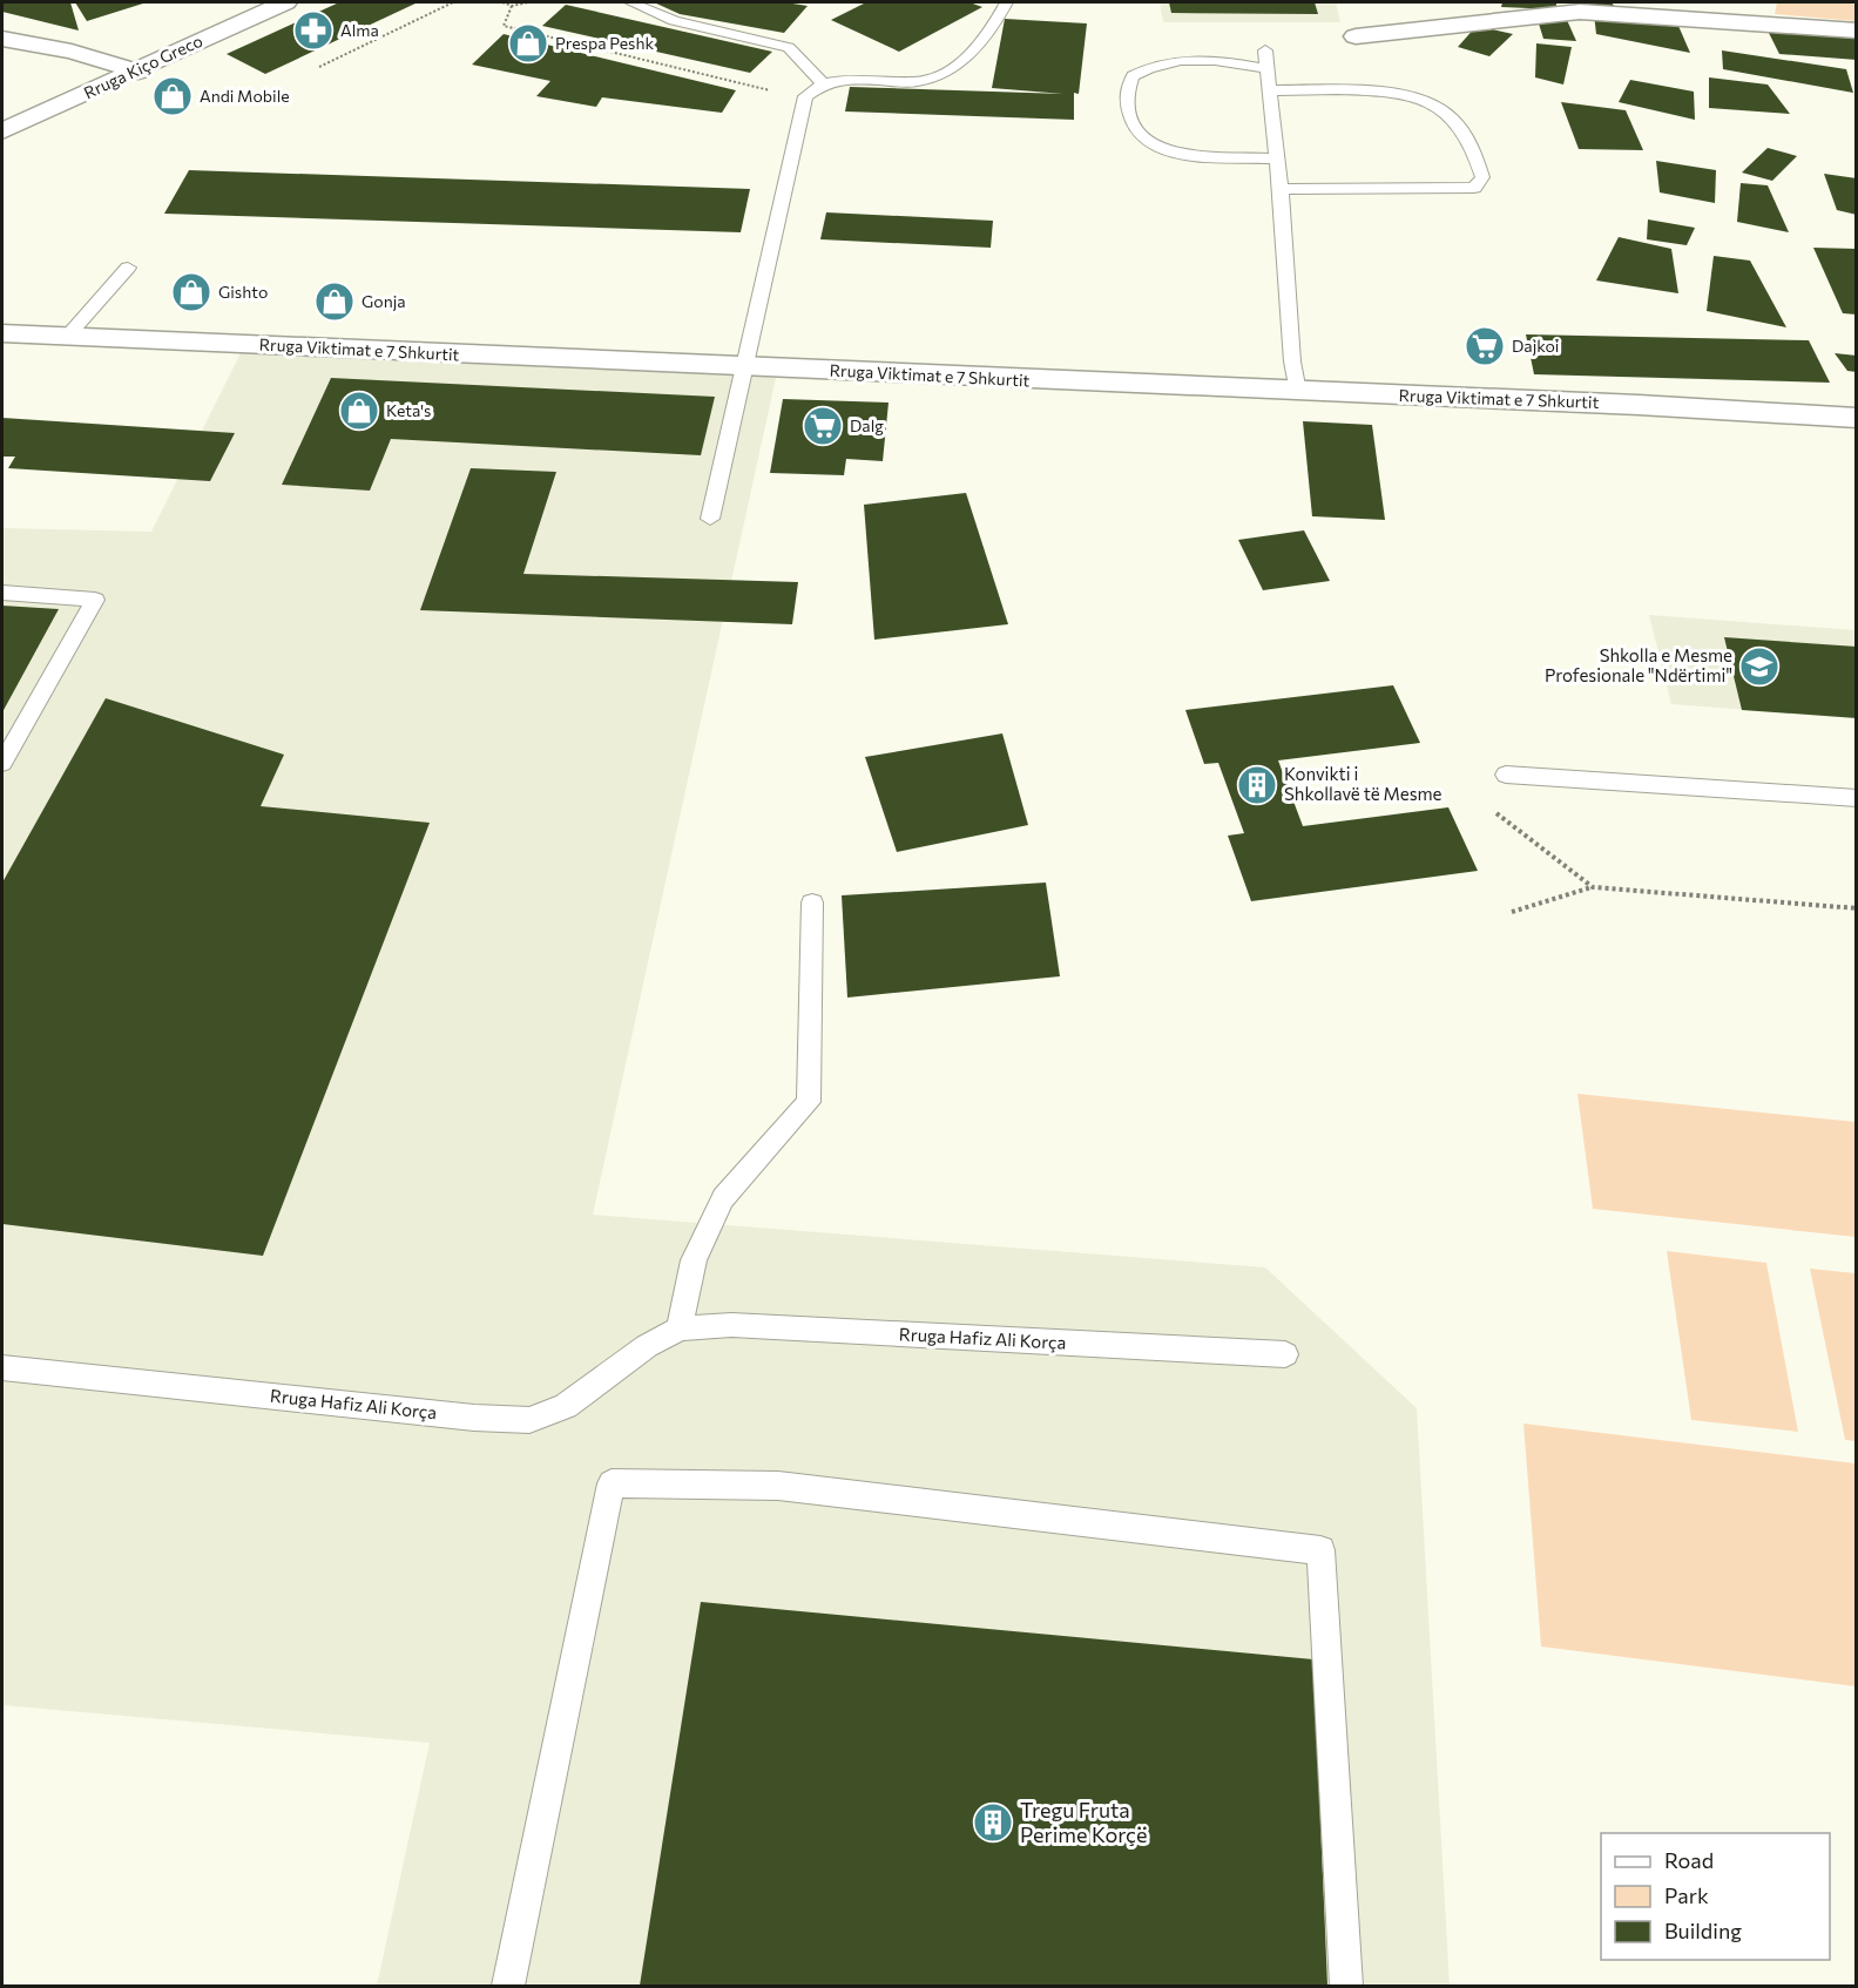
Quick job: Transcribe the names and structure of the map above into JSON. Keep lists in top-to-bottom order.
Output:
{
  "streets": {
    "street": ["Rruga Kiço Greco", "Rruga Viktimat e 7 Shkurtit"],
    "lane": ["Rruga Hafiz Ali Korça"]
  },
  "places": {
    "pharmacy": ["Alma"],
    "shop": [
      "Prespa Peshk",
      "Andi Mobile",
      "Gishto",
      "Gonja",
      "Keta's"
    ],
    "supermarket": ["Dajkoi", "Dalg"],
    "school or university": ["Shkolla e Mesme Profesionale \"Ndërtimi\""],
    "building": ["Konvikti i Shkollavë të Mesme", "Tregu Fruta Perime Korçë"]
  },
  "legend": ["Road", "Park", "Building"]
}
